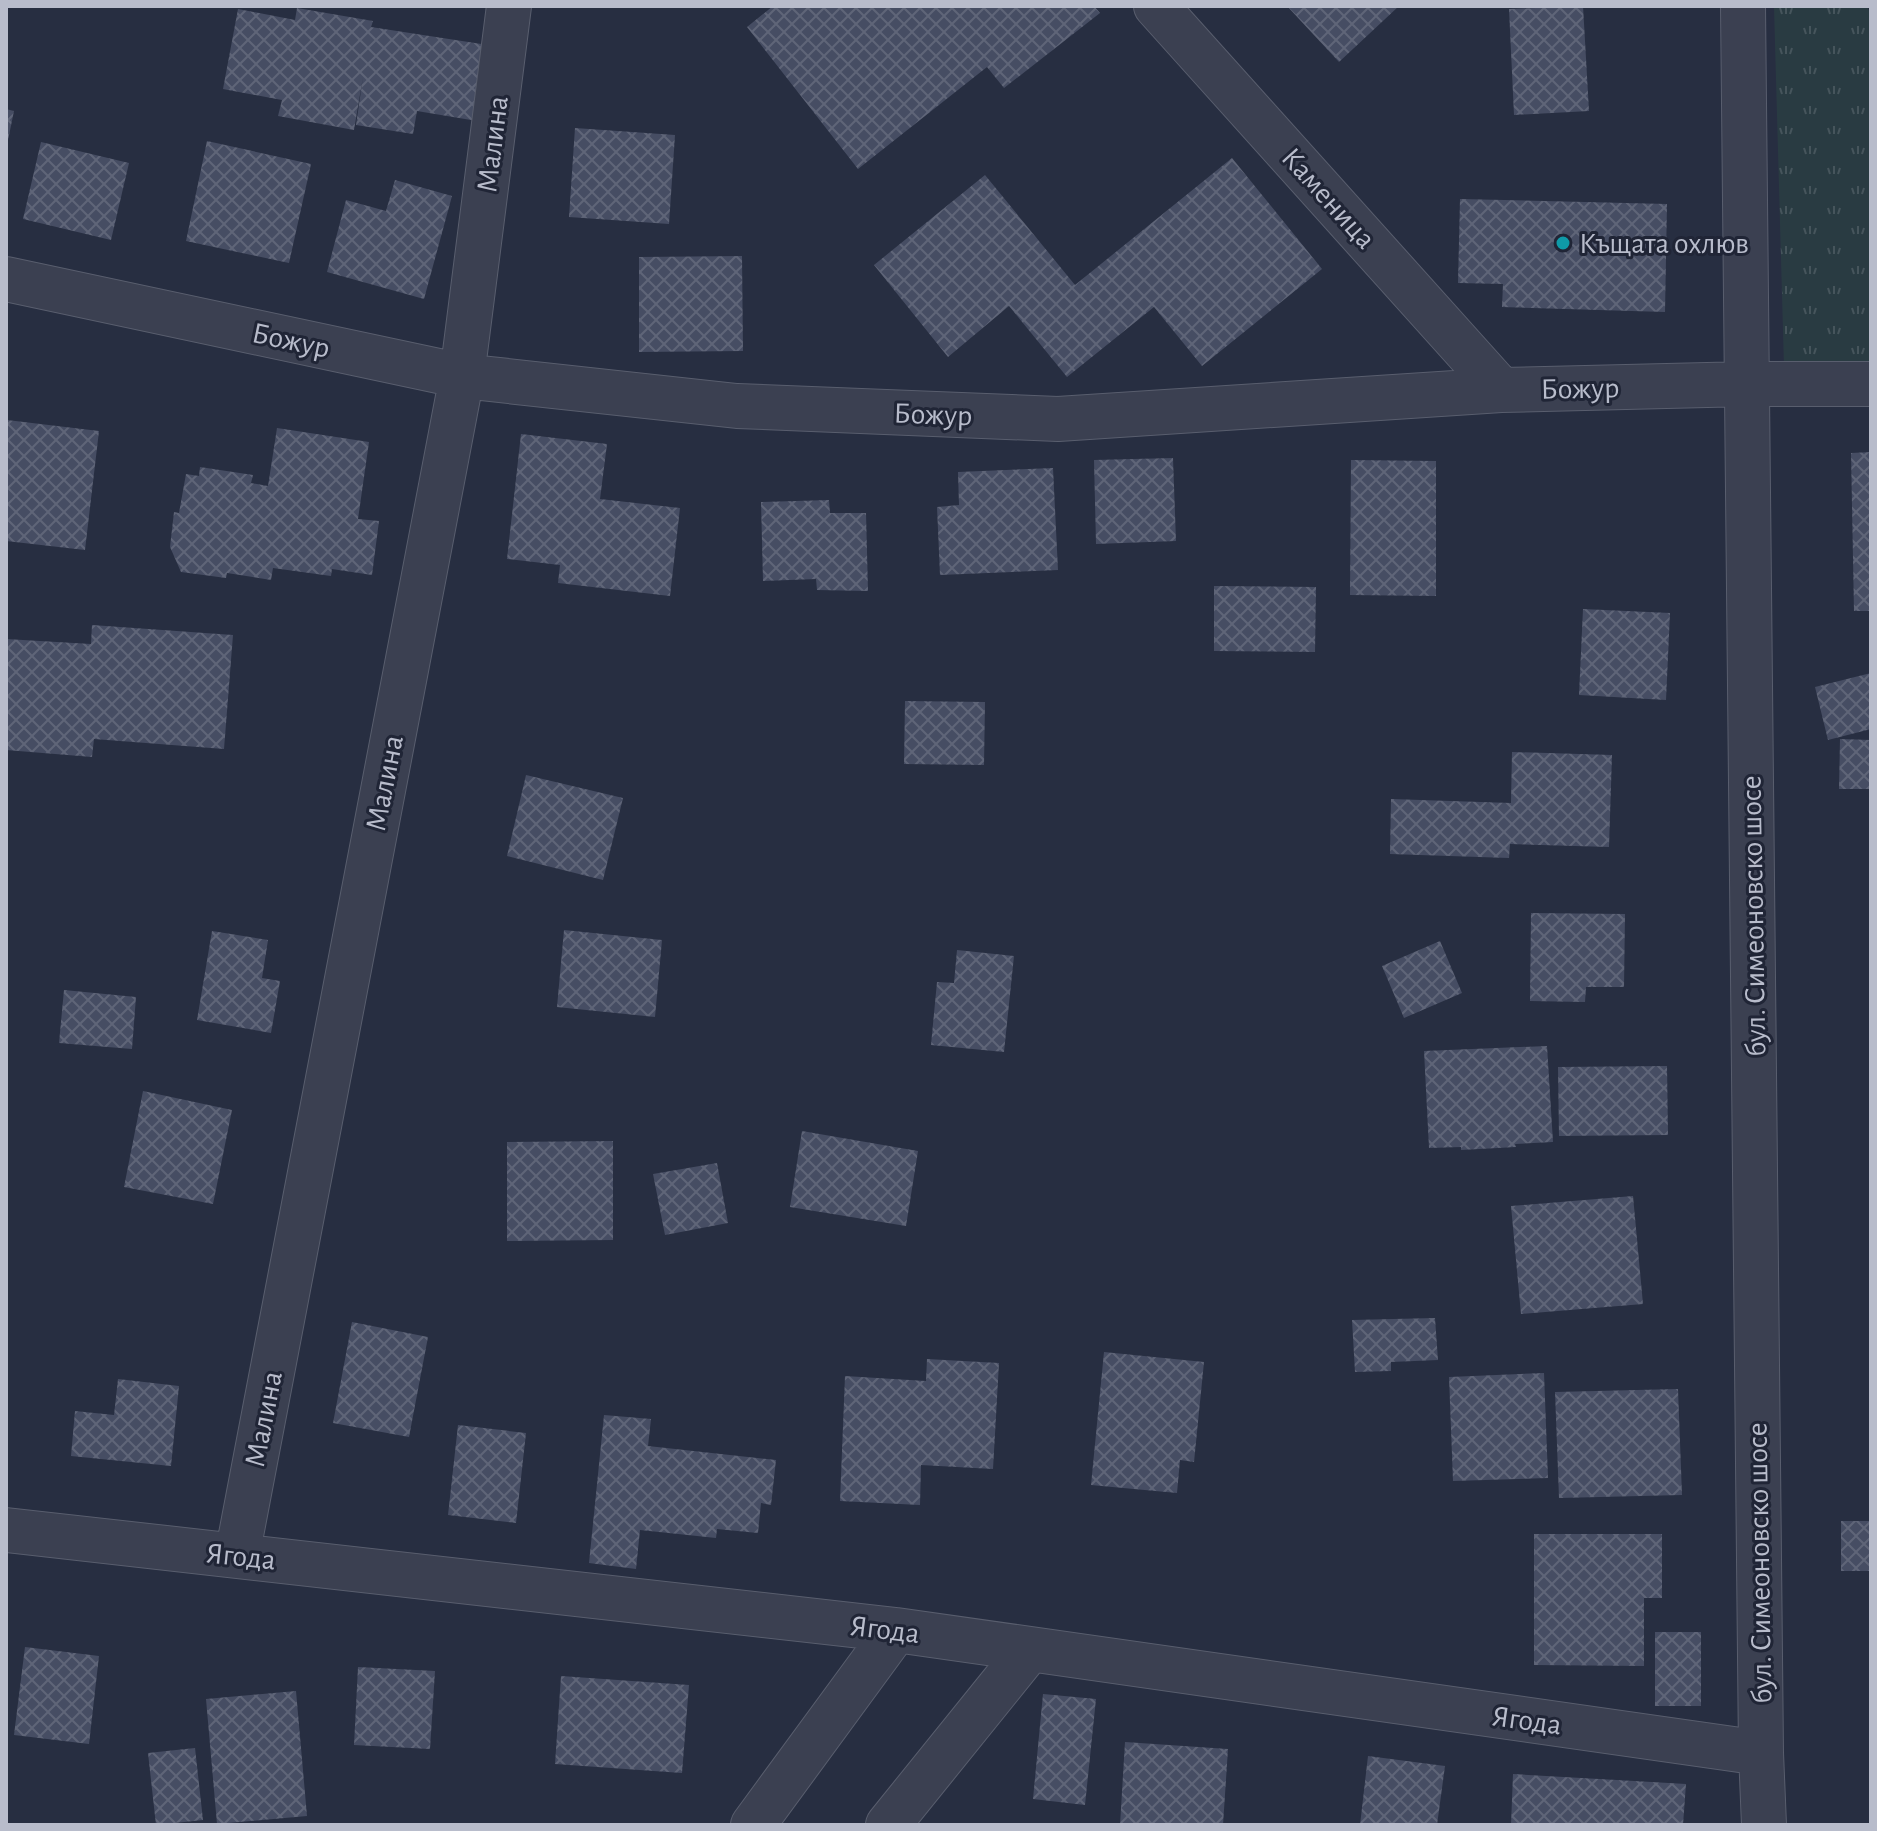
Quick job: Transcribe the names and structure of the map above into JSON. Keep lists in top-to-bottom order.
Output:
{
  "streets": {
    "street": [
      "Малина",
      "Каменица",
      "Божур",
      "бул. Симеоновско шосе",
      "Ягода"
    ]
  },
  "crossings": [
    ["Малина", "Божур"],
    ["Малина", "Ягода"],
    ["Каменица", "Божур"],
    ["Божур", "бул. Симеоновско шосе"],
    ["бул. Симеоновско шосе", "Ягода"]
  ],
  "places": ["Къщата охлюв"]
}
